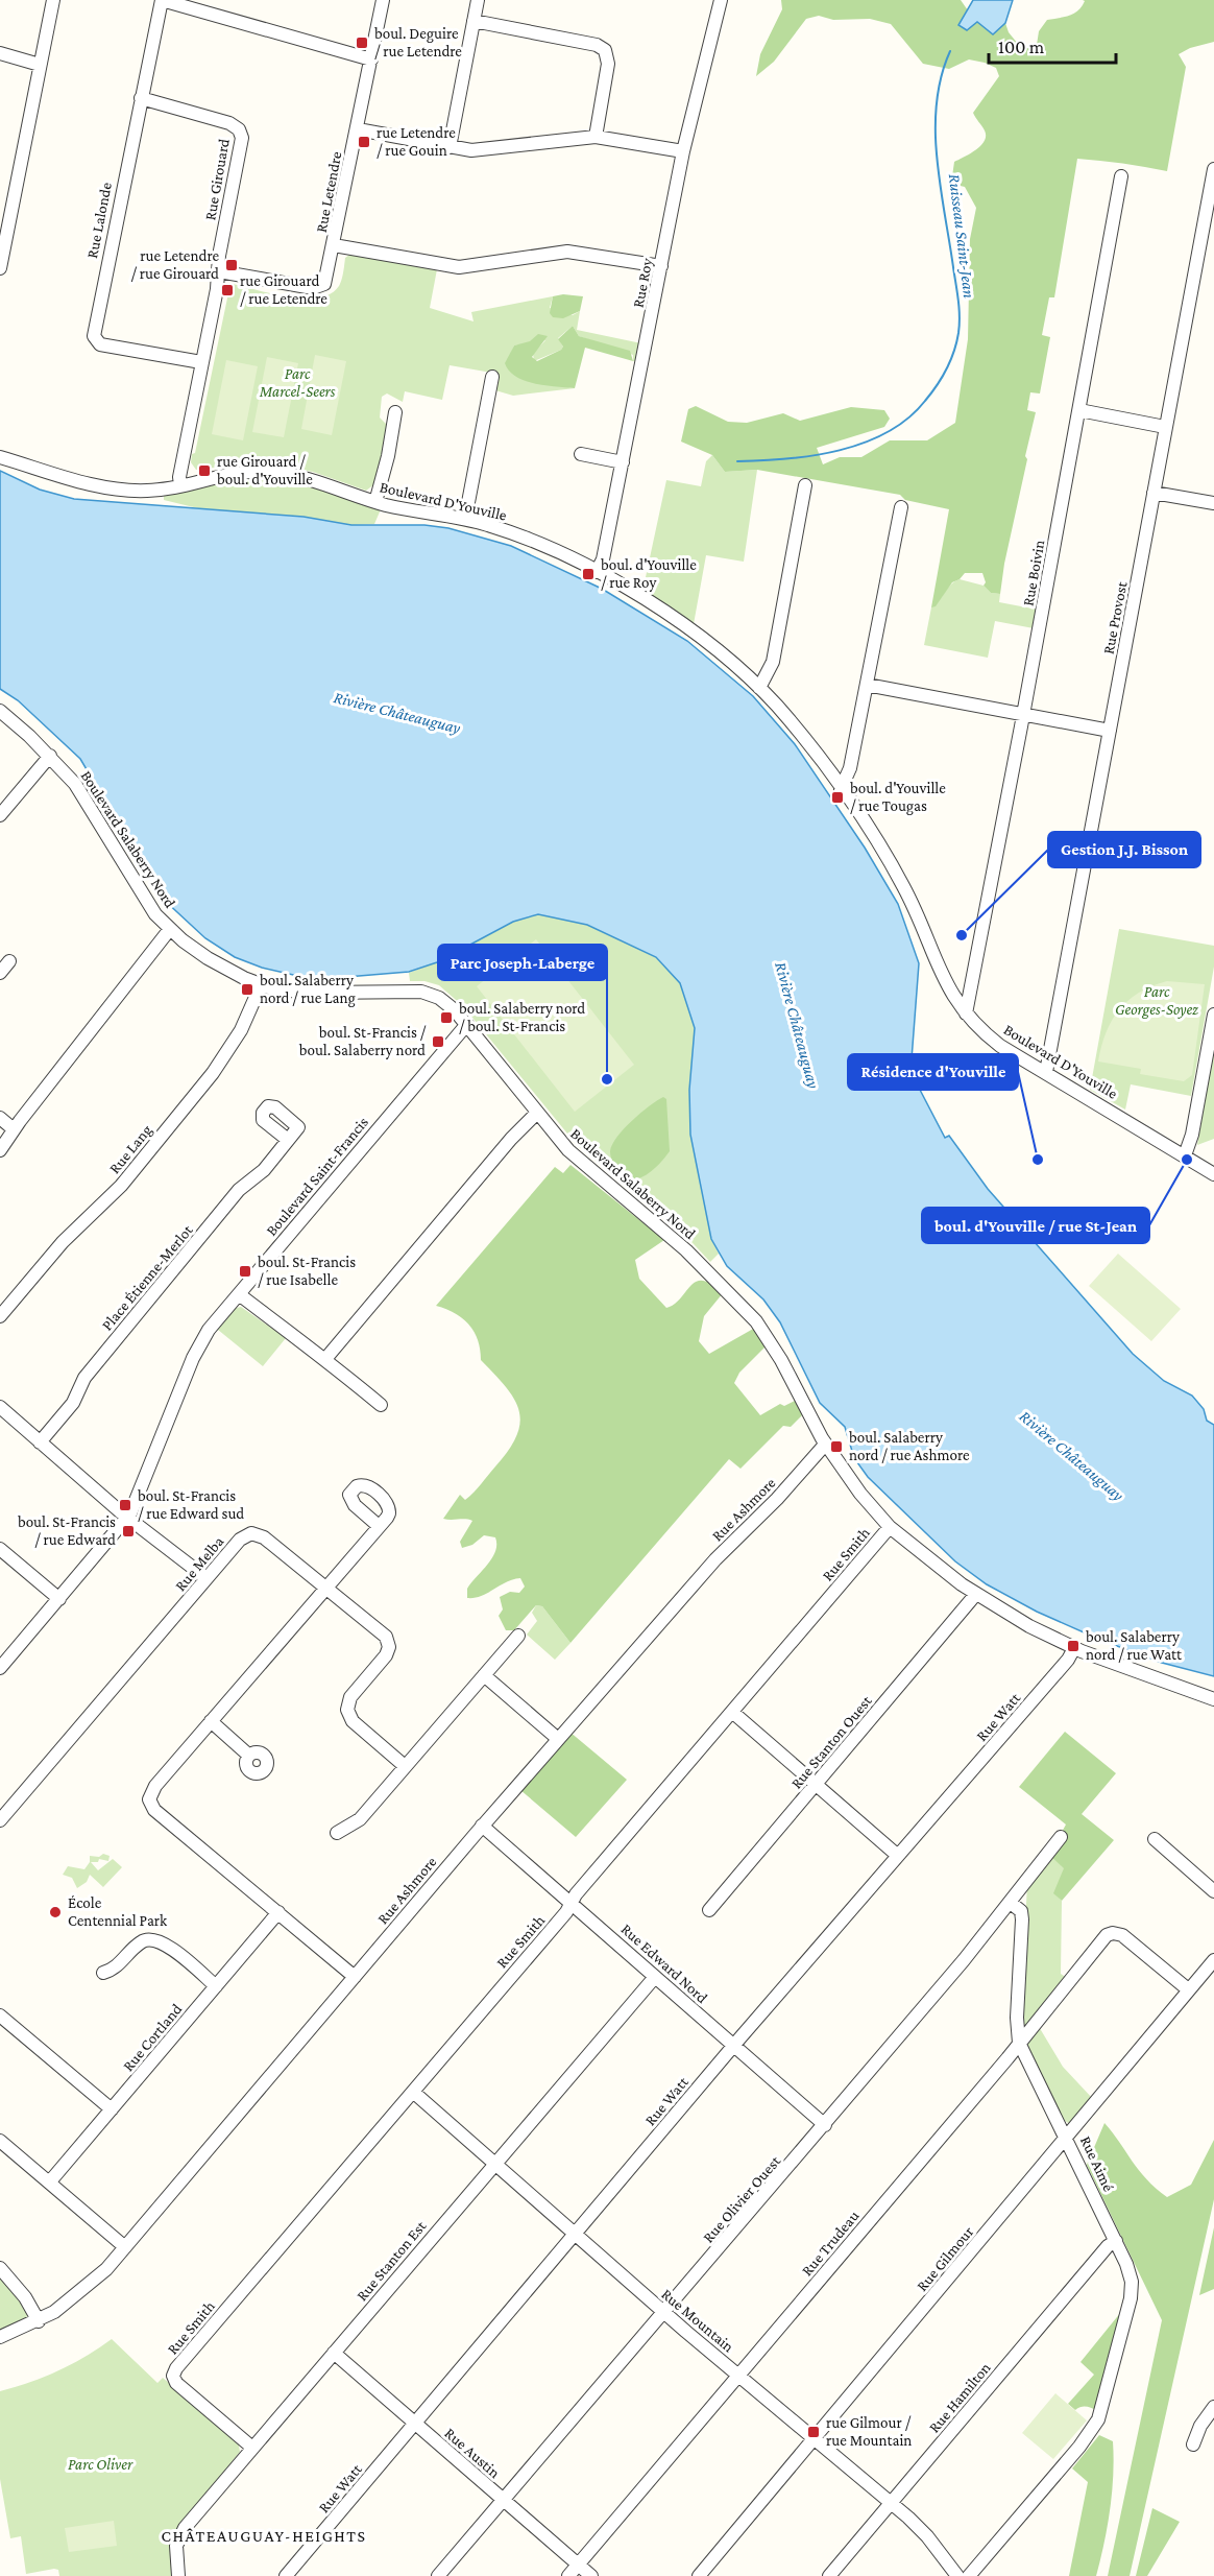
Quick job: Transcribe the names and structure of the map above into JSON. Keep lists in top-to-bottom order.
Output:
{
  "streets": {
    "street": [
      "Rue Girouard",
      "Rue Letendre",
      "Rue Lalonde",
      "Rue Roy",
      "Boulevard D'Youville",
      "Rue Boivin",
      "Rue Provost",
      "Boulevard Salaberry Nord",
      "Rue Lang",
      "Boulevard Saint-Francis",
      "Place Étienne-Merlot",
      "Rue Ashmore",
      "Rue Smith",
      "Rue Melba",
      "Rue Watt",
      "Rue Stanton Ouest",
      "Rue Edward Nord",
      "Rue Cortland",
      "Rue Aimé",
      "Rue Olivier Ouest",
      "Rue Trudeau",
      "Rue Gilmour",
      "Rue Stanton Est",
      "Rue Mountain",
      "Rue Hamilton",
      "Rue Austin"
    ]
  },
  "crossings": [
    ["Rue Girouard", "Rue Letendre"],
    ["Rue Girouard", "Rue Lalonde"],
    ["Rue Girouard", "Boulevard D'Youville"],
    ["Rue Roy", "Boulevard D'Youville"],
    ["Boulevard D'Youville", "Rue Boivin"],
    ["Boulevard D'Youville", "Rue Provost"],
    ["Boulevard Salaberry Nord", "Rue Lang"],
    ["Boulevard Salaberry Nord", "Boulevard Saint-Francis"],
    ["Boulevard Salaberry Nord", "Rue Ashmore"],
    ["Boulevard Salaberry Nord", "Rue Smith"],
    ["Boulevard Salaberry Nord", "Rue Watt"],
    ["Boulevard Salaberry Nord", "Rue Stanton Ouest"],
    ["Rue Ashmore", "Rue Edward Nord"],
    ["Rue Smith", "Rue Edward Nord"],
    ["Rue Smith", "Rue Stanton Est"],
    ["Rue Smith", "Rue Mountain"],
    ["Rue Watt", "Rue Edward Nord"],
    ["Rue Watt", "Rue Mountain"],
    ["Rue Watt", "Rue Austin"],
    ["Rue Edward Nord", "Rue Olivier Ouest"],
    ["Rue Edward Nord", "Rue Stanton Est"],
    ["Rue Aimé", "Rue Olivier Ouest"],
    ["Rue Aimé", "Rue Trudeau"],
    ["Rue Aimé", "Rue Gilmour"],
    ["Rue Aimé", "Rue Hamilton"],
    ["Rue Olivier Ouest", "Rue Mountain"],
    ["Rue Olivier Ouest", "Rue Austin"],
    ["Rue Trudeau", "Rue Gilmour"],
    ["Rue Trudeau", "Rue Mountain"],
    ["Rue Trudeau", "Rue Austin"],
    ["Rue Gilmour", "Rue Mountain"],
    ["Rue Stanton Est", "Rue Mountain"],
    ["Rue Stanton Est", "Rue Austin"],
    ["Rue Mountain", "Rue Hamilton"]
  ],
  "districts": ["CHÂTEAUGUAY-HEIGHTS"],
  "water": ["Ruisseau Saint-Jean", "Rivière Châteauguay"],
  "parks": ["Parc Marcel-Seers", "Parc Georges-Soyez", "Parc Oliver"],
  "places": {
    "transit": [
      "boul. Deguire / rue Letendre",
      "rue Letendre / rue Gouin",
      "rue Letendre / rue Girouard",
      "rue Girouard / rue Letendre",
      "rue Girouard / boul. d'Youville",
      "boul. d'Youville / rue Roy",
      "boul. d'Youville / rue Tougas",
      "boul. Salaberry nord / rue Lang",
      "boul. Salaberry nord / boul. St-Francis",
      "boul. St-Francis / boul. Salaberry nord",
      "boul. St-Francis / rue Isabelle",
      "boul. Salaberry nord / rue Ashmore",
      "boul. St-Francis / rue Edward sud",
      "boul. St-Francis / rue Edward",
      "boul. Salaberry nord / rue Watt",
      "rue Gilmour / rue Mountain"
    ],
    "other": [
      "Gestion J.J. Bisson",
      "Parc Joseph-Laberge",
      "Résidence d'Youville",
      "boul. d'Youville / rue St-Jean",
      "École Centennial Park"
    ]
  },
  "scale_bar": "100 m"
}
